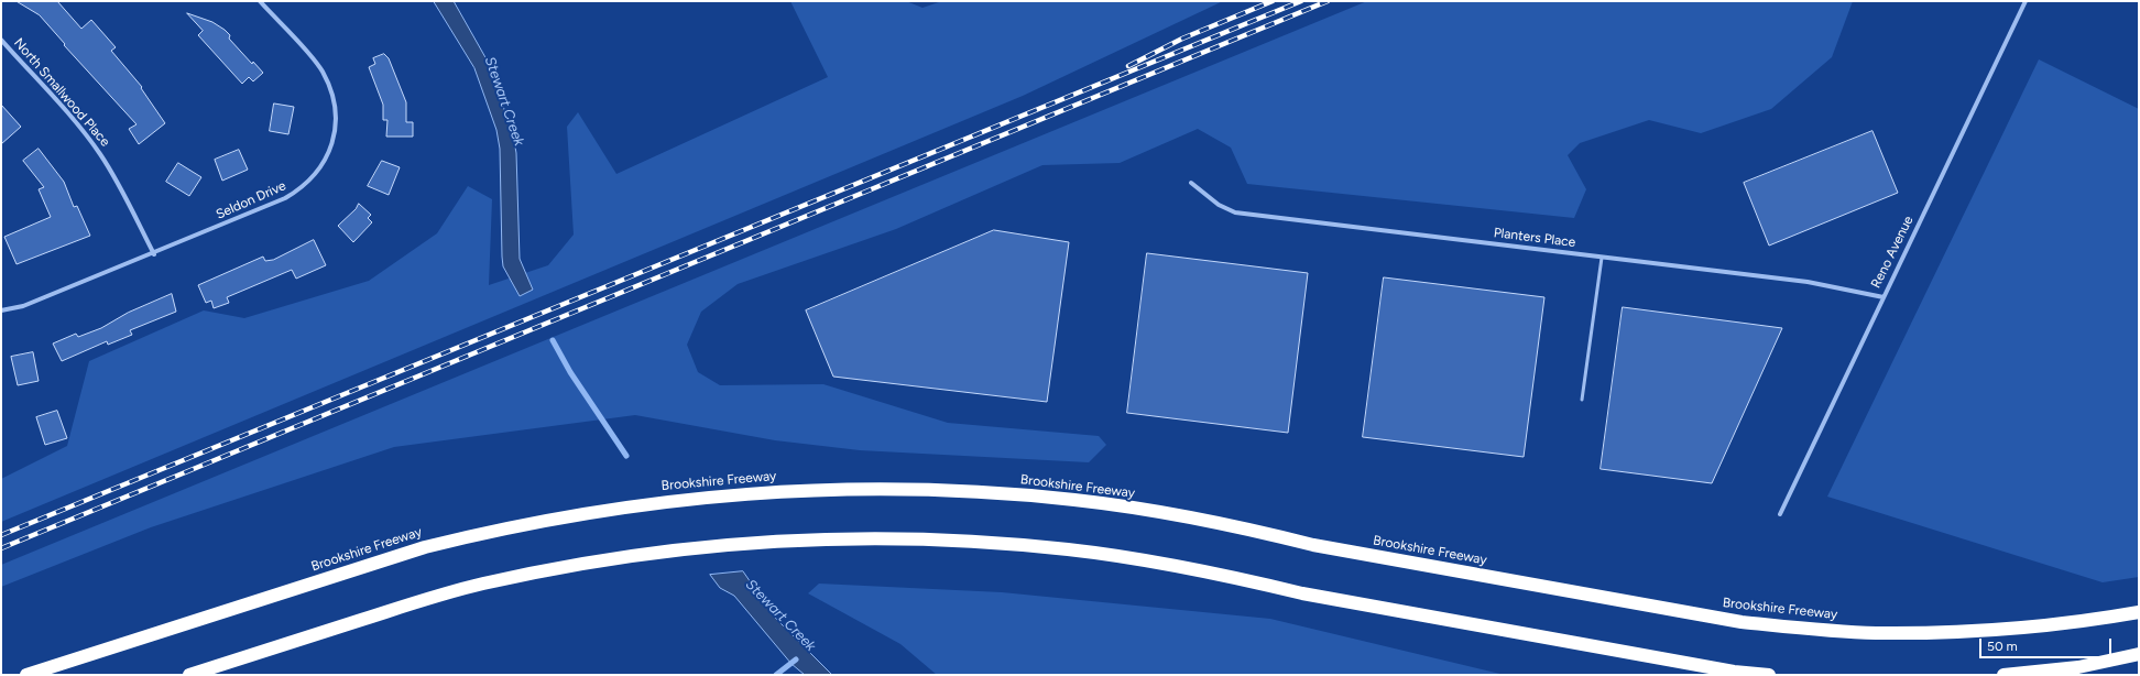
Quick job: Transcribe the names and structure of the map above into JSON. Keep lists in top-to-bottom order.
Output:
{
  "streets": {
    "highway": ["Brookshire Freeway"],
    "street": [
      "North Smallwood Place",
      "Seldon Drive",
      "Planters Place",
      "Reno Avenue"
    ]
  },
  "crossings": [
    ["North Smallwood Place", "Seldon Drive"],
    ["Planters Place", "Reno Avenue"]
  ],
  "water": ["Stewart Creek"],
  "scale_bar": "50 m"
}
